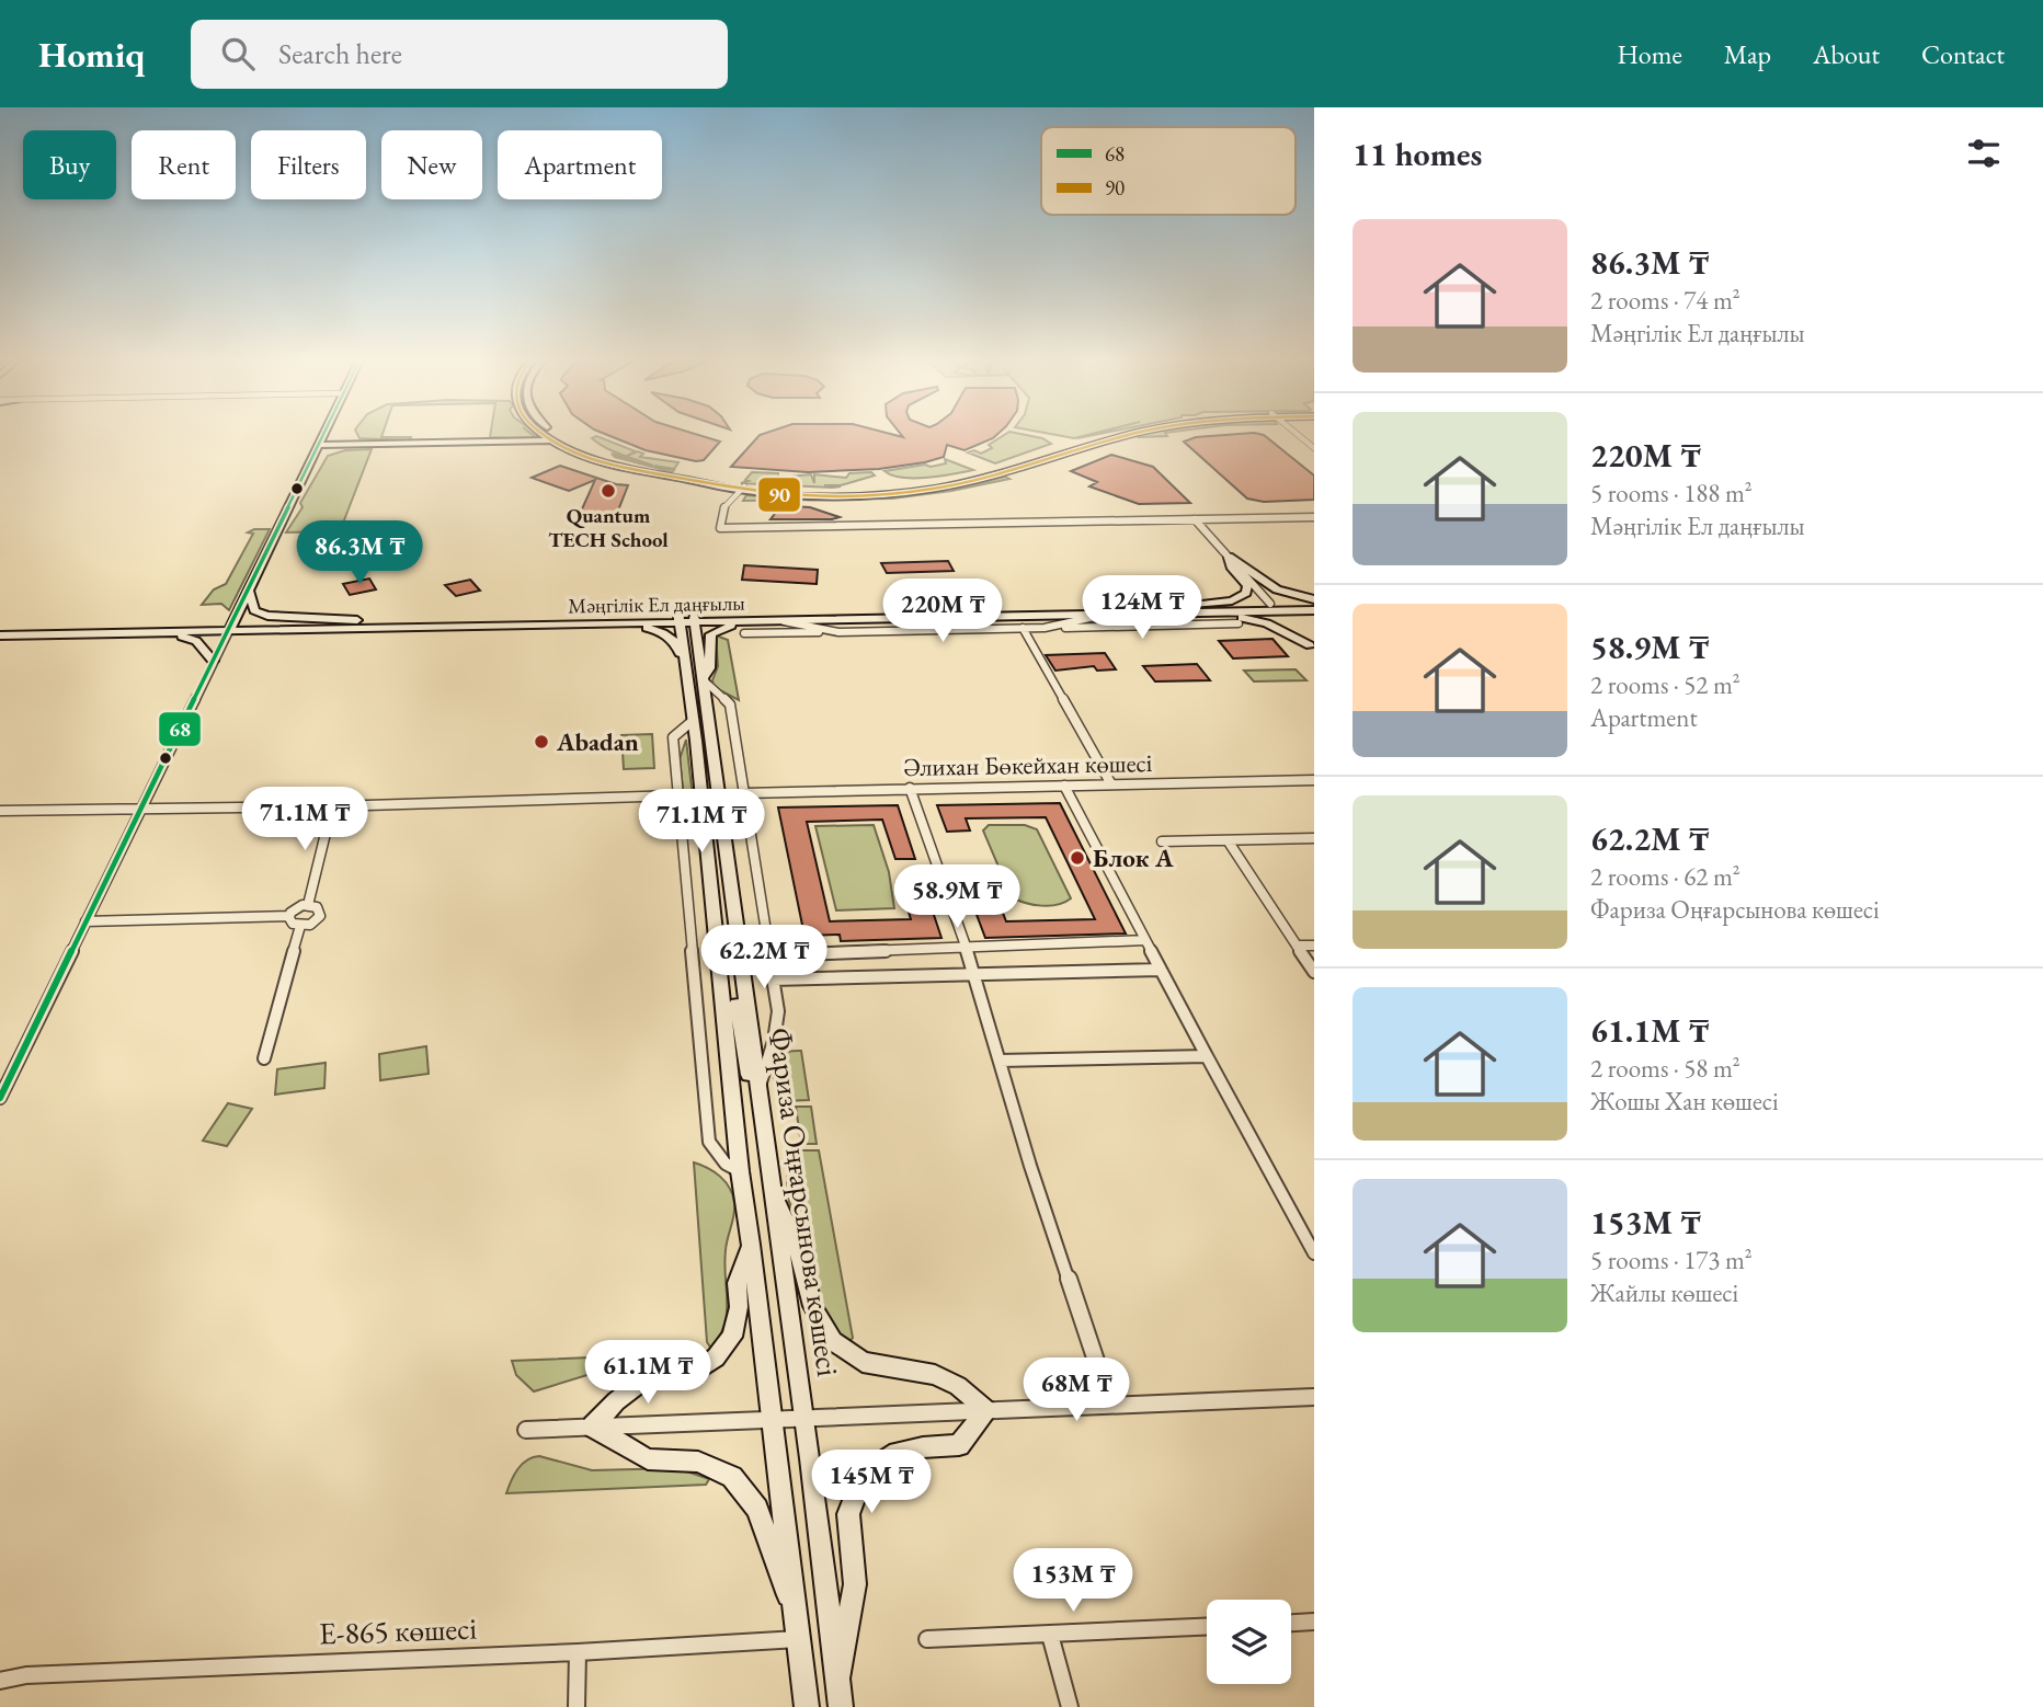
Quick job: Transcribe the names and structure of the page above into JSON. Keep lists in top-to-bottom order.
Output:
{
  "streets": {
    "main road": ["Мәңгілік Ел даңғылы"],
    "street": ["Әлихан Бөкейхан көшесі", "Фариза Оңғарсынова көшесі", "Е-865 көшесі"]
  },
  "crossings": [
    ["Мәңгілік Ел даңғылы", "Фариза Оңғарсынова көшесі"],
    ["Фариза Оңғарсынова көшесі", "Е-865 көшесі"]
  ],
  "places": ["Quantum TECH School", "Abadan", "Блок А"],
  "lines": ["transit line 68", "transit line 90"],
  "legend": ["68", "90"],
  "page": {
    "header": "Homiq",
    "search": "Search here",
    "nav": [
      "Home",
      "Map",
      "About",
      "Contact"
    ],
    "heading": "11 homes",
    "chip": [
      "Buy",
      "Rent",
      "Filters",
      "New",
      "Apartment"
    ],
    "list": [
      {
        "name": "86.3M ₸",
        "note": "2 rooms · 74 m² · Мәңгілік Ел даңғылы"
      },
      {
        "name": "220M ₸",
        "note": "5 rooms · 188 m² · Мәңгілік Ел даңғылы"
      },
      {
        "name": "58.9M ₸",
        "note": "2 rooms · 52 m² · Apartment"
      },
      {
        "name": "62.2M ₸",
        "note": "2 rooms · 62 m² · Фариза Оңғарсынова көшесі"
      },
      {
        "name": "61.1M ₸",
        "note": "2 rooms · 58 m² · Жошы Хан көшесі"
      },
      {
        "name": "153M ₸",
        "note": "5 rooms · 173 m² · Жайлы көшесі"
      }
    ],
    "price": [
      "86.3M ₸",
      "124M ₸",
      "220M ₸",
      "71.1M ₸",
      "71.1M ₸",
      "58.9M ₸",
      "62.2M ₸",
      "61.1M ₸",
      "68M ₸",
      "145M ₸",
      "153M ₸"
    ]
  }
}
